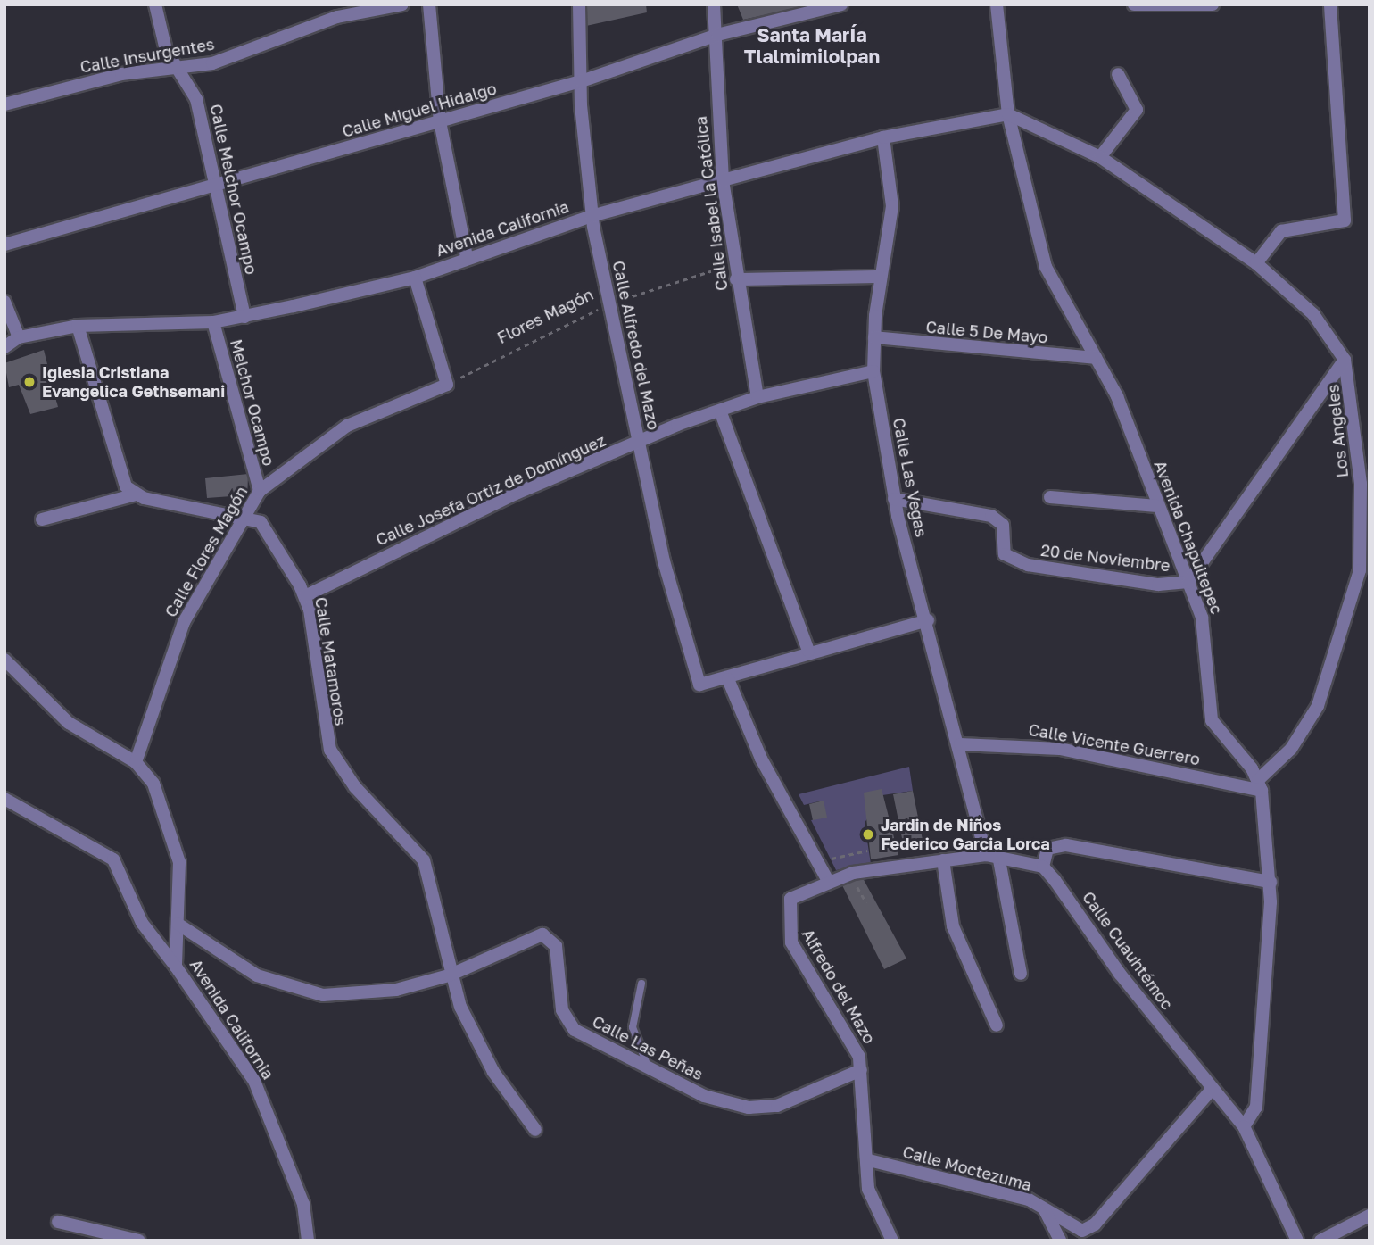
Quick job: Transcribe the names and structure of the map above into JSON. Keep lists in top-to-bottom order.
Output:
{
  "streets": {
    "street": [
      "Calle Insurgentes",
      "Calle Miguel Hidalgo",
      "Calle Melchor Ocampo",
      "Calle Isabel la Católica",
      "Avenida California",
      "Calle 5 De Mayo",
      "Calle Alfredo del Mazo",
      "Melchor Ocampo",
      "Los Angeles",
      "Calle Las Vegas",
      "Calle Josefa Ortiz de Domínguez",
      "Avenida Chapultepec",
      "Calle Flores Magón",
      "20 de Noviembre",
      "Calle Matamoros",
      "Calle Vicente Guerrero",
      "Calle Cuauhtémoc",
      "Alfredo del Mazo",
      "Calle Las Peñas",
      "Calle Moctezuma"
    ],
    "path": ["Flores Magón"]
  },
  "crossings": [
    ["Calle Insurgentes", "Calle Melchor Ocampo"],
    ["Calle Miguel Hidalgo", "Calle Melchor Ocampo"],
    ["Calle Miguel Hidalgo", "Calle Isabel la Católica"],
    ["Calle Miguel Hidalgo", "Calle Alfredo del Mazo"],
    ["Calle Melchor Ocampo", "Avenida California"],
    ["Calle Isabel la Católica", "Avenida California"],
    ["Calle Isabel la Católica", "Flores Magón"],
    ["Calle Isabel la Católica", "Calle Josefa Ortiz de Domínguez"],
    ["Avenida California", "Calle Alfredo del Mazo"],
    ["Avenida California", "Melchor Ocampo"],
    ["Avenida California", "Los Angeles"],
    ["Avenida California", "Calle Las Vegas"],
    ["Avenida California", "Avenida Chapultepec"],
    ["Avenida California", "Calle Flores Magón"],
    ["Avenida California", "Calle Las Peñas"],
    ["Flores Magón", "Calle Alfredo del Mazo"],
    ["Flores Magón", "Calle Flores Magón"],
    ["Calle 5 De Mayo", "Calle Las Vegas"],
    ["Calle 5 De Mayo", "Avenida Chapultepec"],
    ["Calle Alfredo del Mazo", "Calle Josefa Ortiz de Domínguez"],
    ["Melchor Ocampo", "Calle Flores Magón"],
    ["Los Angeles", "Avenida Chapultepec"],
    ["Los Angeles", "20 de Noviembre"],
    ["Los Angeles", "Calle Vicente Guerrero"],
    ["Calle Las Vegas", "Calle Josefa Ortiz de Domínguez"],
    ["Calle Las Vegas", "20 de Noviembre"],
    ["Calle Las Vegas", "Calle Vicente Guerrero"],
    ["Calle Josefa Ortiz de Domínguez", "Calle Matamoros"],
    ["Avenida Chapultepec", "20 de Noviembre"],
    ["Avenida Chapultepec", "Calle Vicente Guerrero"],
    ["Calle Flores Magón", "Calle Matamoros"],
    ["Calle Matamoros", "Calle Las Peñas"],
    ["Calle Cuauhtémoc", "Calle Moctezuma"],
    ["Alfredo del Mazo", "Calle Las Peñas"],
    ["Alfredo del Mazo", "Calle Moctezuma"]
  ],
  "districts": ["Santa MarÍa Tlalmimilolpan"],
  "places": ["Iglesia Cristiana Evangelica Gethsemani", "Jardin de Niños Federico Garcia Lorca"]
}
